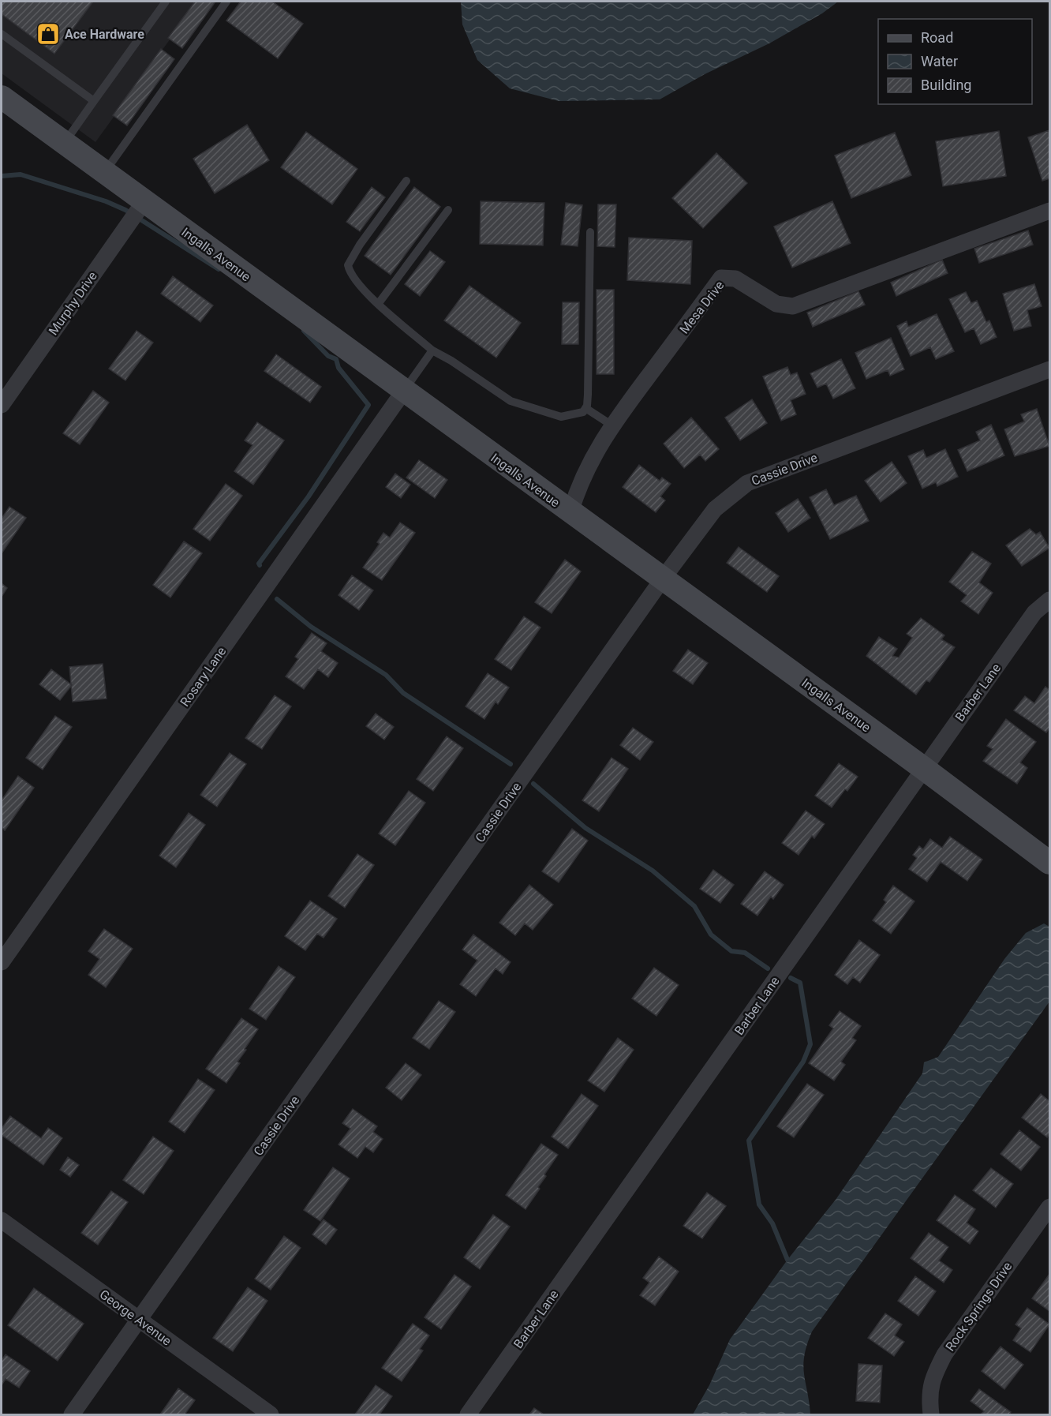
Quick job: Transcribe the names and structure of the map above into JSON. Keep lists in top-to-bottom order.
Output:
{
  "streets": {
    "street": [
      "Ingalls Avenue",
      "Murphy Drive",
      "Mesa Drive",
      "Cassie Drive",
      "Rosary Lane",
      "Barber Lane",
      "Rock Springs Drive",
      "George Avenue"
    ]
  },
  "crossings": [
    ["Ingalls Avenue", "Murphy Drive"],
    ["Ingalls Avenue", "Mesa Drive"],
    ["Ingalls Avenue", "Cassie Drive"],
    ["Ingalls Avenue", "Rosary Lane"],
    ["Ingalls Avenue", "Barber Lane"],
    ["Cassie Drive", "George Avenue"]
  ],
  "places": {
    "shop": ["Ace Hardware"]
  },
  "legend": ["Road", "Water", "Building"]
}
